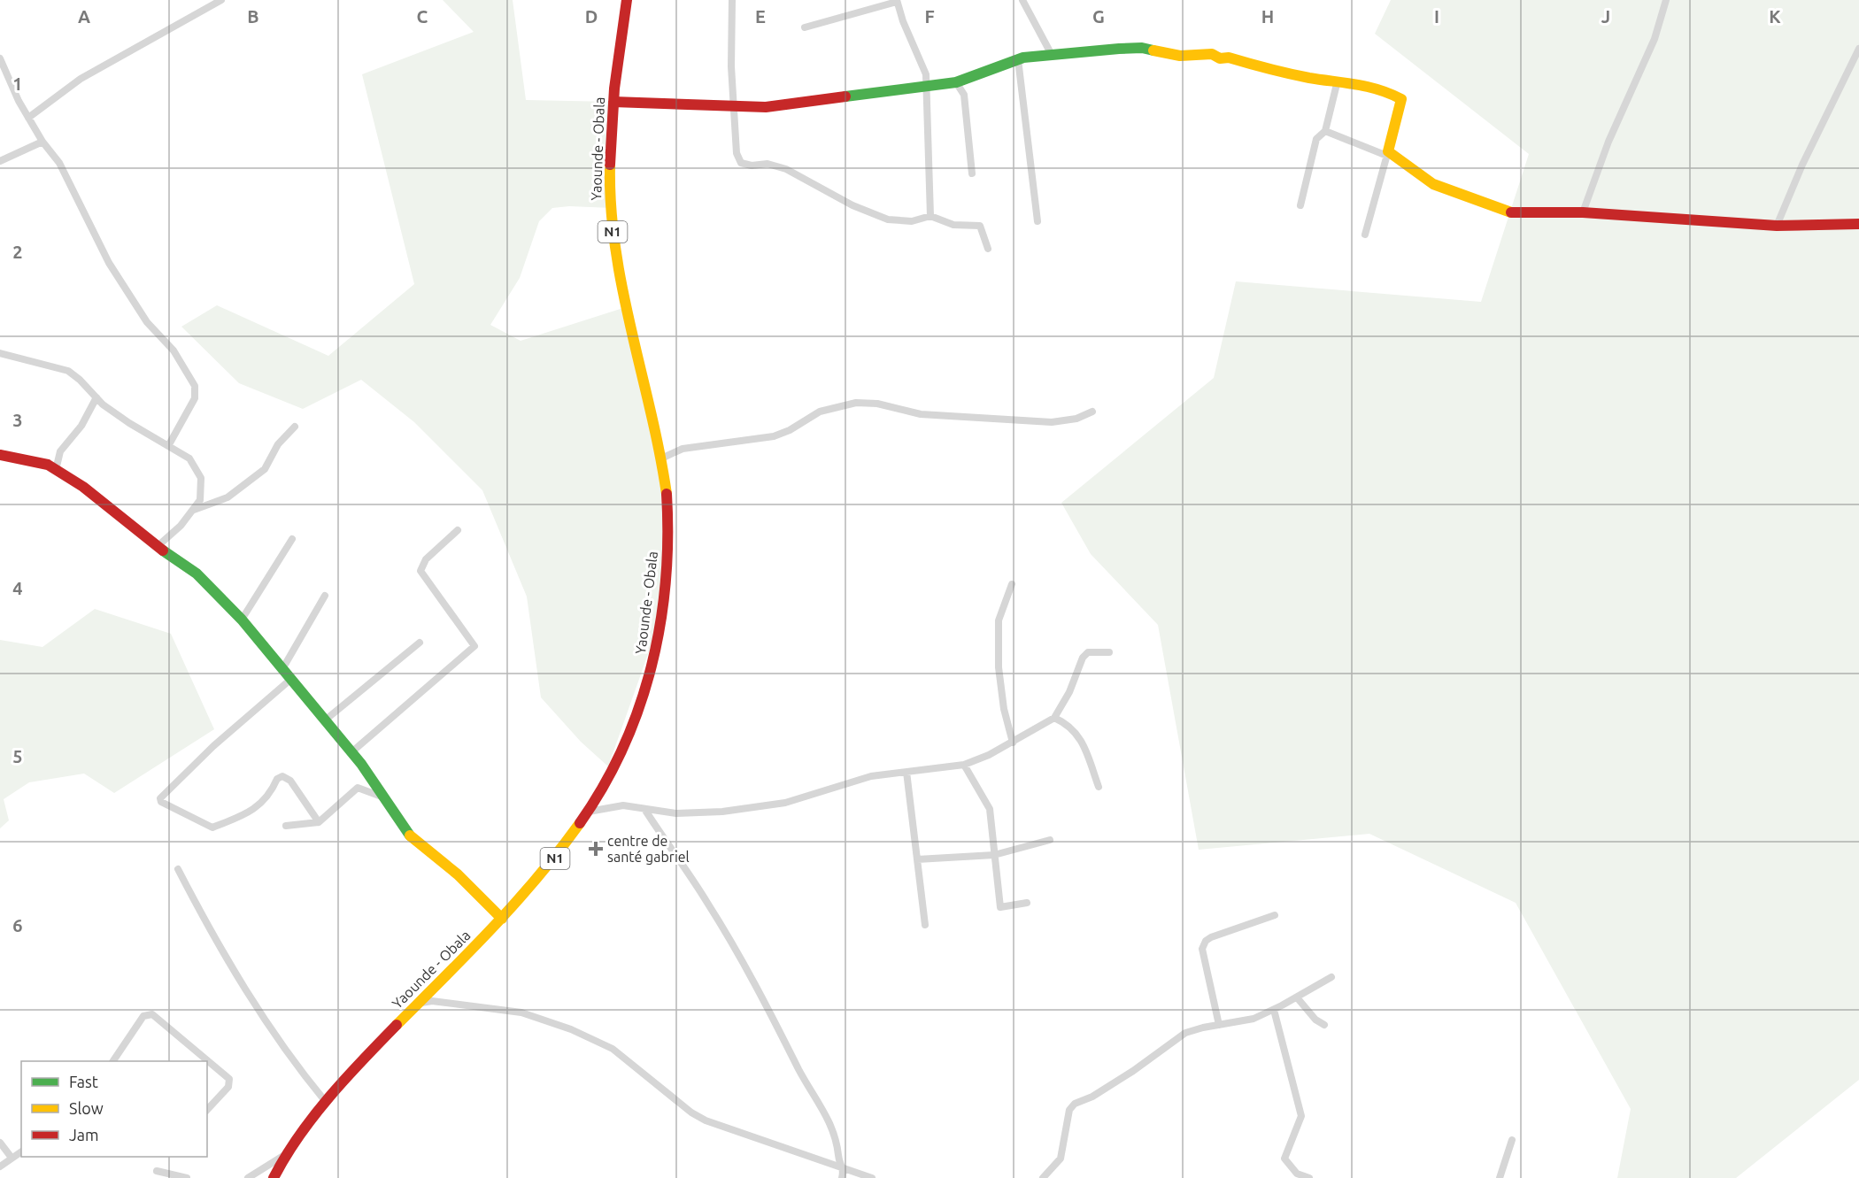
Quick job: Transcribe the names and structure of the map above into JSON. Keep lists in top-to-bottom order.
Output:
{
  "streets": {
    "main road": ["Yaounde - Obala", "N1"]
  },
  "places": {
    "health": ["centre de santé gabriel"]
  },
  "legend": ["Fast", "Slow", "Jam"],
  "grid": {
    "columns": [
      "A",
      "B",
      "C",
      "D",
      "E",
      "F",
      "G",
      "H",
      "I",
      "J",
      "K"
    ],
    "rows": [
      "1",
      "2",
      "3",
      "4",
      "5",
      "6"
    ]
  }
}
